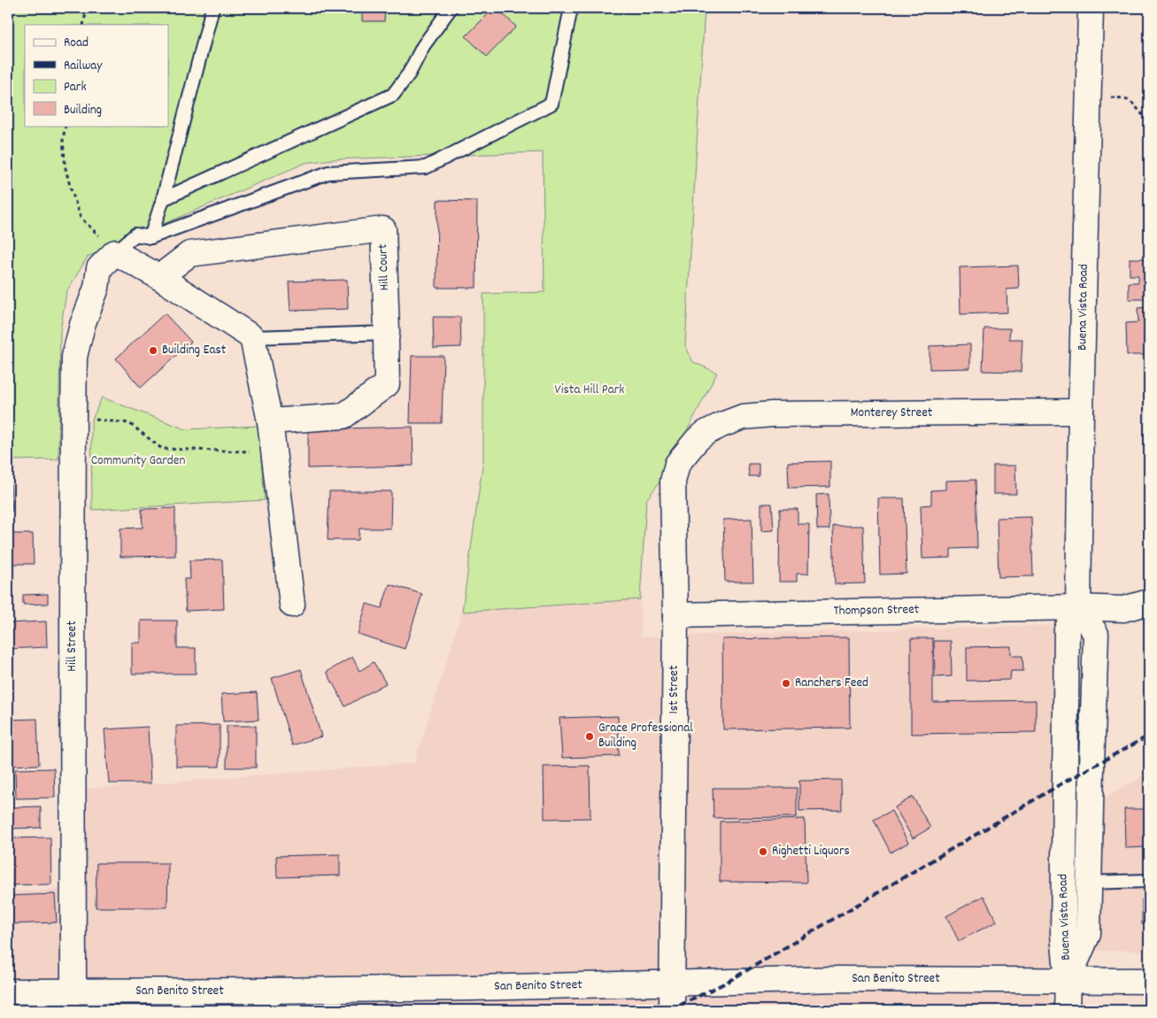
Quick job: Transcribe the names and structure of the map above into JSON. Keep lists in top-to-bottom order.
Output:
{
  "streets": {
    "street": [
      "Hill Court",
      "Buena Vista Road",
      "Monterey Street",
      "Thompson Street",
      "Hill Street",
      "1st Street",
      "San Benito Street"
    ]
  },
  "crossings": [
    ["Buena Vista Road", "Monterey Street"],
    ["Buena Vista Road", "Thompson Street"],
    ["Buena Vista Road", "San Benito Street"],
    ["Monterey Street", "1st Street"],
    ["Thompson Street", "1st Street"],
    ["Hill Street", "San Benito Street"],
    ["1st Street", "San Benito Street"]
  ],
  "parks": ["Vista Hill Park", "Community Garden"],
  "places": [
    "Building East",
    "Ranchers Feed",
    "Grace Professional Building",
    "Righetti Liquors"
  ],
  "legend": [
    "Road",
    "Railway",
    "Park",
    "Building"
  ]
}
